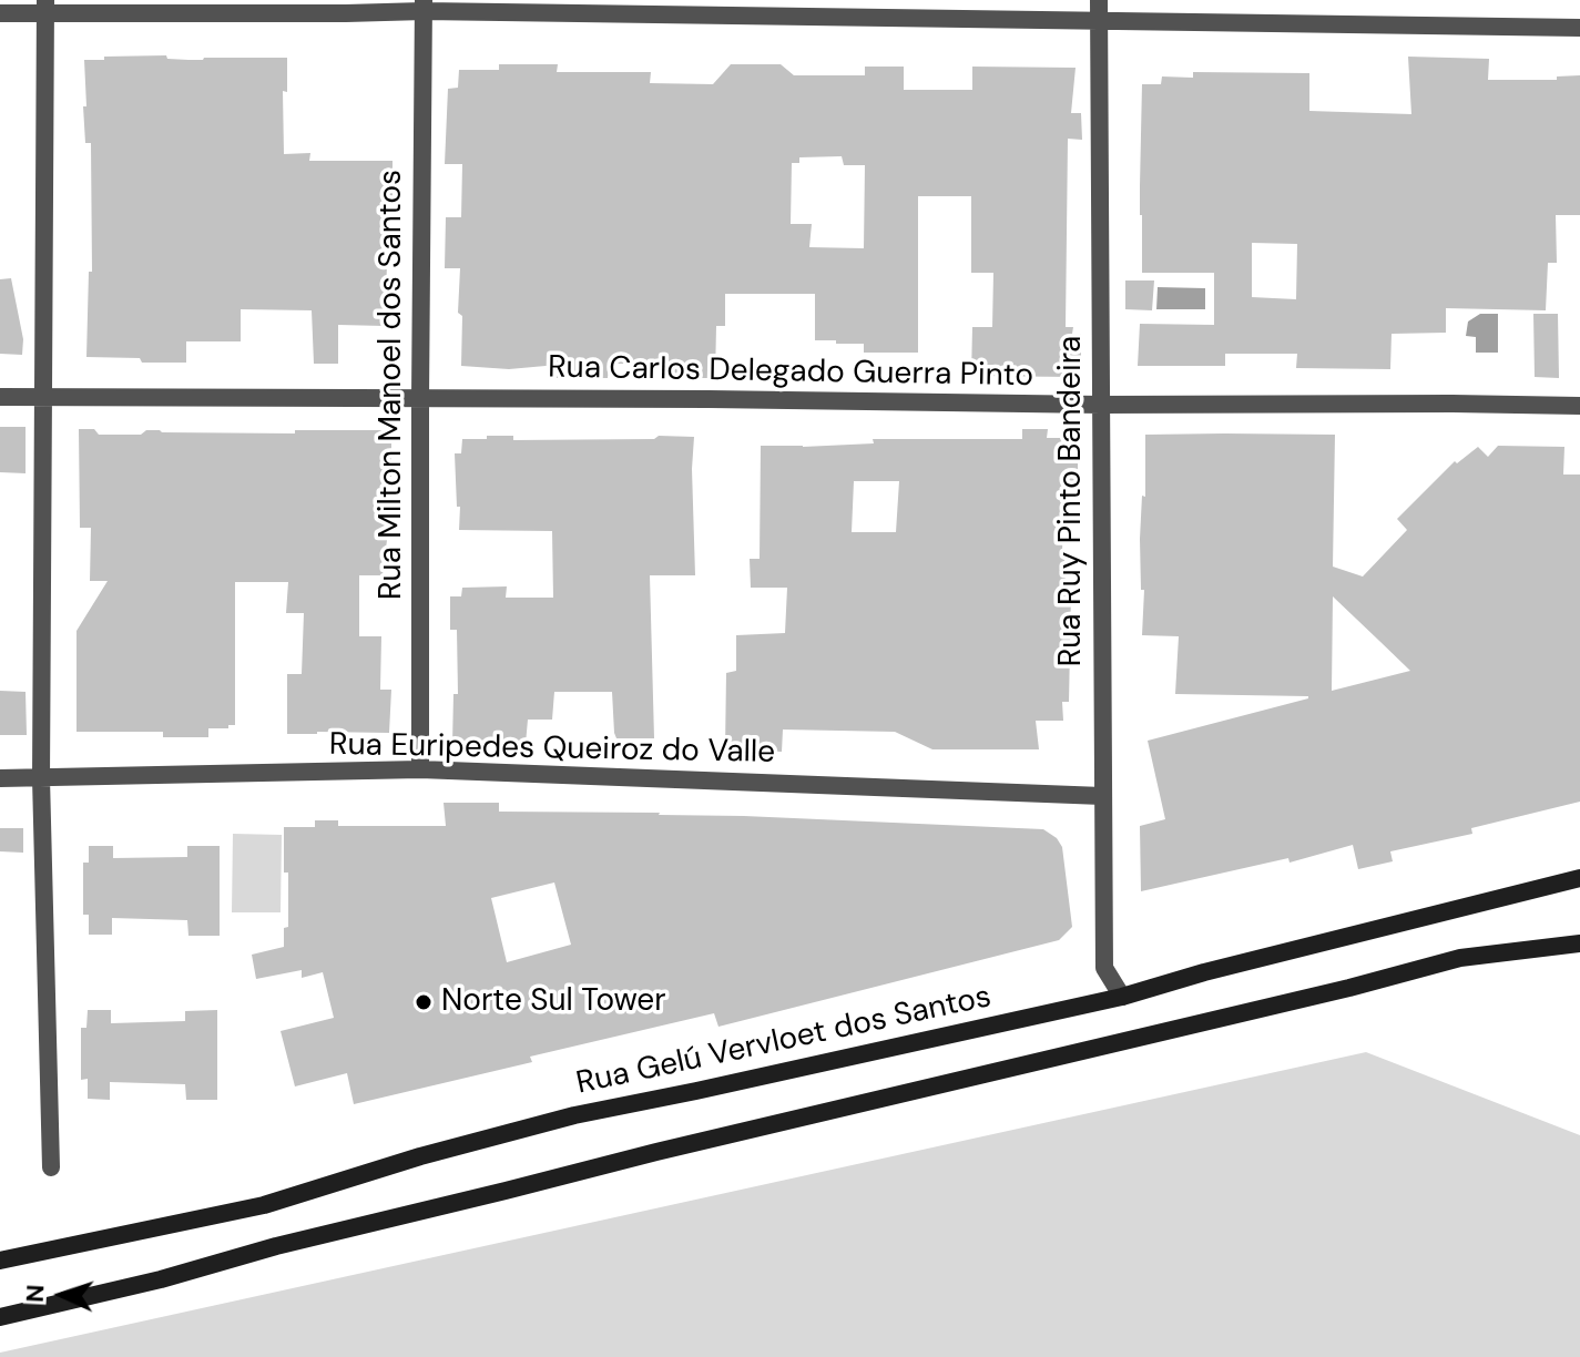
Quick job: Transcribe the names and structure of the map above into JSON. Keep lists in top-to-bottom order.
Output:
{
  "streets": {
    "main road": ["Rua Gelú Vervloet dos Santos"],
    "street": [
      "Rua Carlos Delegado Guerra Pinto",
      "Rua Milton Manoel dos Santos",
      "Rua Ruy Pinto Bandeira",
      "Rua Euripedes Queiroz do Valle"
    ]
  },
  "crossings": [
    ["Rua Carlos Delegado Guerra Pinto", "Rua Milton Manoel dos Santos"],
    ["Rua Carlos Delegado Guerra Pinto", "Rua Ruy Pinto Bandeira"],
    ["Rua Milton Manoel dos Santos", "Rua Euripedes Queiroz do Valle"],
    ["Rua Ruy Pinto Bandeira", "Rua Euripedes Queiroz do Valle"],
    ["Rua Ruy Pinto Bandeira", "Rua Gelú Vervloet dos Santos"]
  ],
  "places": ["Norte Sul Tower"],
  "north": "left"
}
